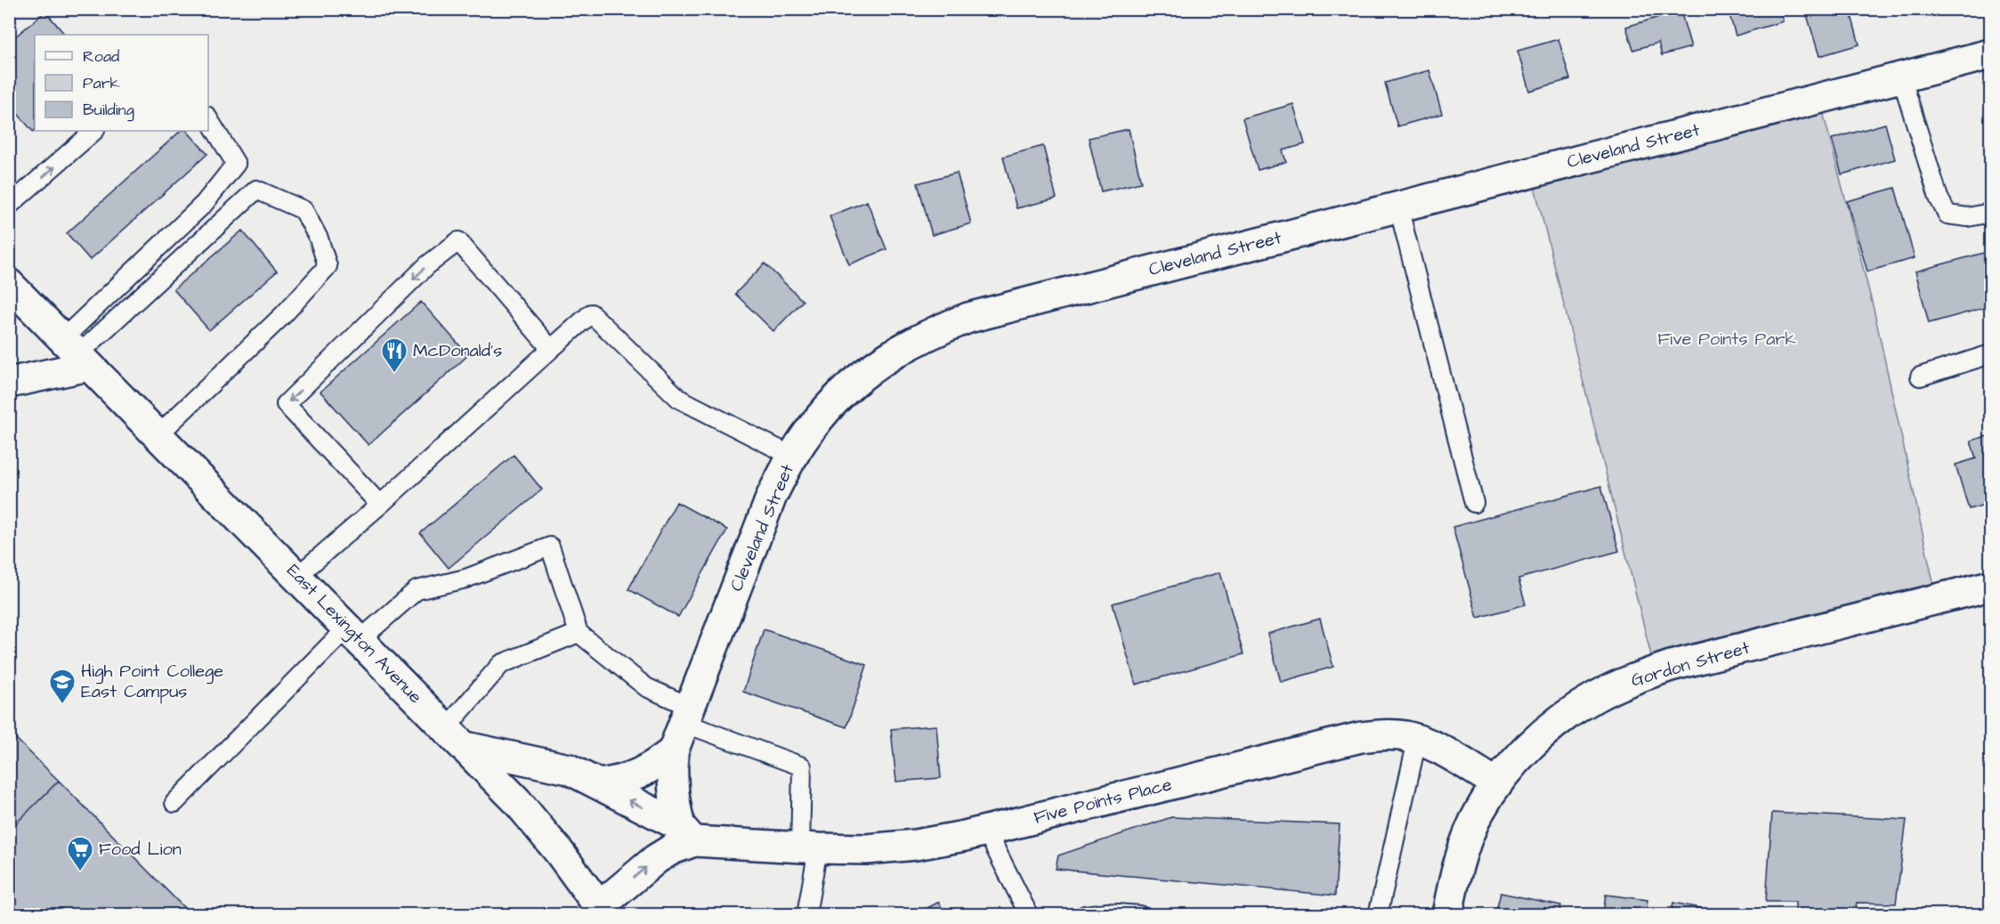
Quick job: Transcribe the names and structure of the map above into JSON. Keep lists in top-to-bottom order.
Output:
{
  "streets": {
    "street": [
      "Cleveland Street",
      "East Lexington Avenue",
      "Gordon Street",
      "Five Points Place"
    ]
  },
  "crossings": [
    ["Cleveland Street", "Five Points Place"],
    ["East Lexington Avenue", "Five Points Place"],
    ["Gordon Street", "Five Points Place"]
  ],
  "parks": ["Five Points Park"],
  "places": {
    "restaurant": ["McDonald's"],
    "school or university": ["High Point College East Campus"],
    "supermarket": ["Food Lion"]
  },
  "legend": ["Road", "Park", "Building"]
}
